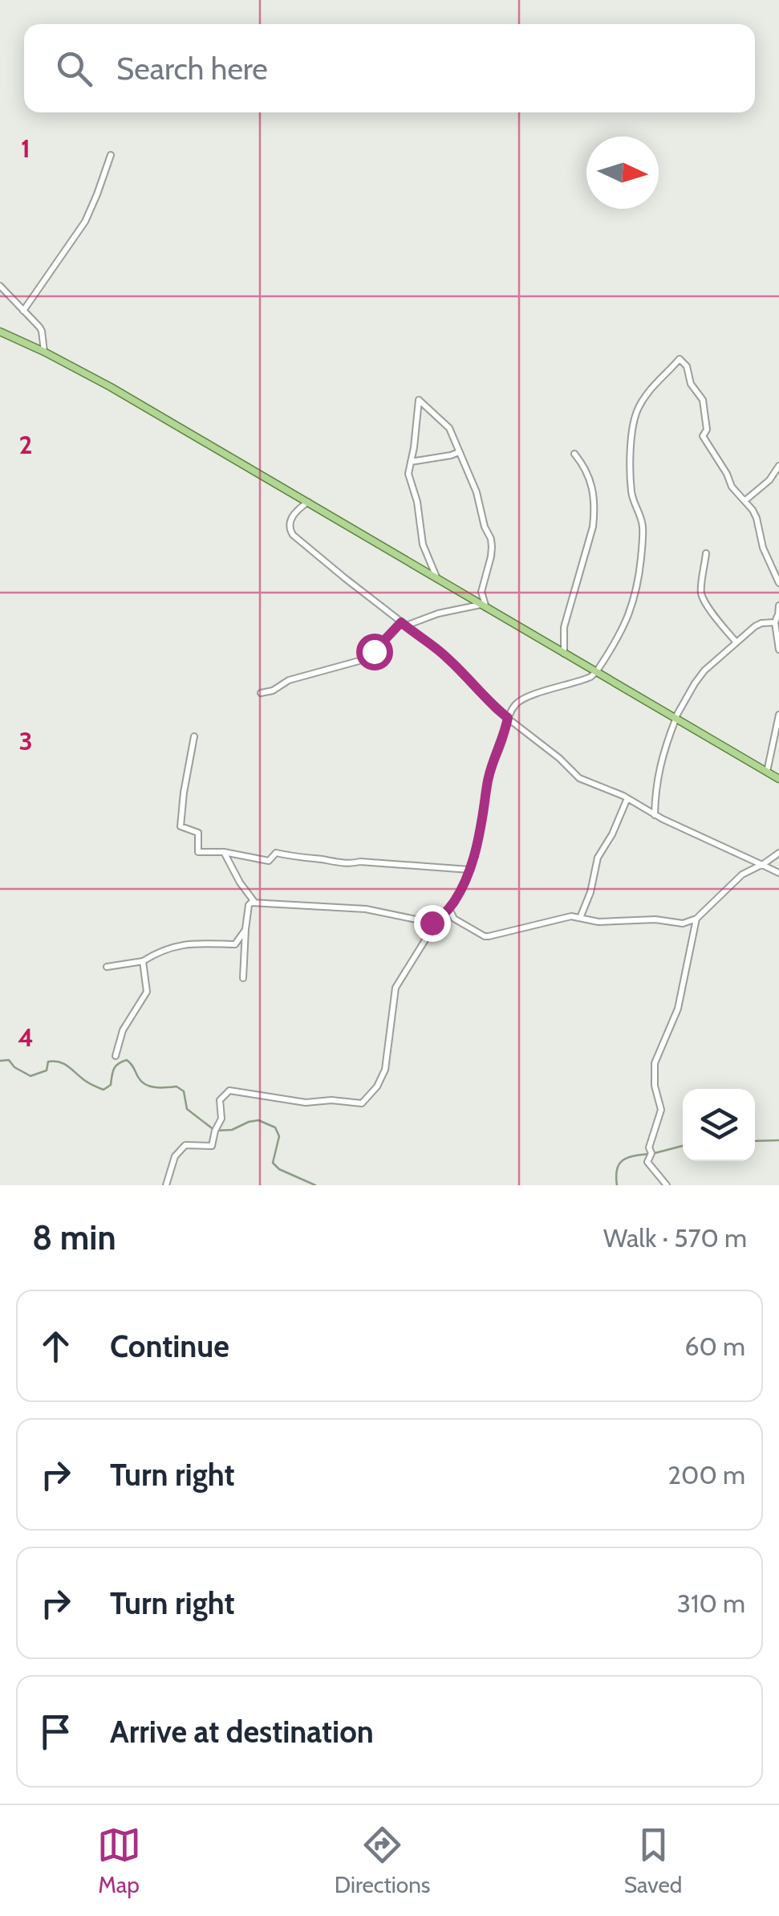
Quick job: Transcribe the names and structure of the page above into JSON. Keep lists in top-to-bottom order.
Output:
{
  "north": "right",
  "page": {
    "search": "Search here",
    "heading": ["8 min", "Walk · 570 m"],
    "list": [
      ["Continue", "60 m"],
      ["Turn right", "200 m"],
      ["Turn right", "310 m"],
      "Arrive at destination"
    ],
    "nav": ["Map", "Directions", "Saved"]
  },
  "grid": {
    "rows": [
      "1",
      "2",
      "3",
      "4"
    ]
  }
}
